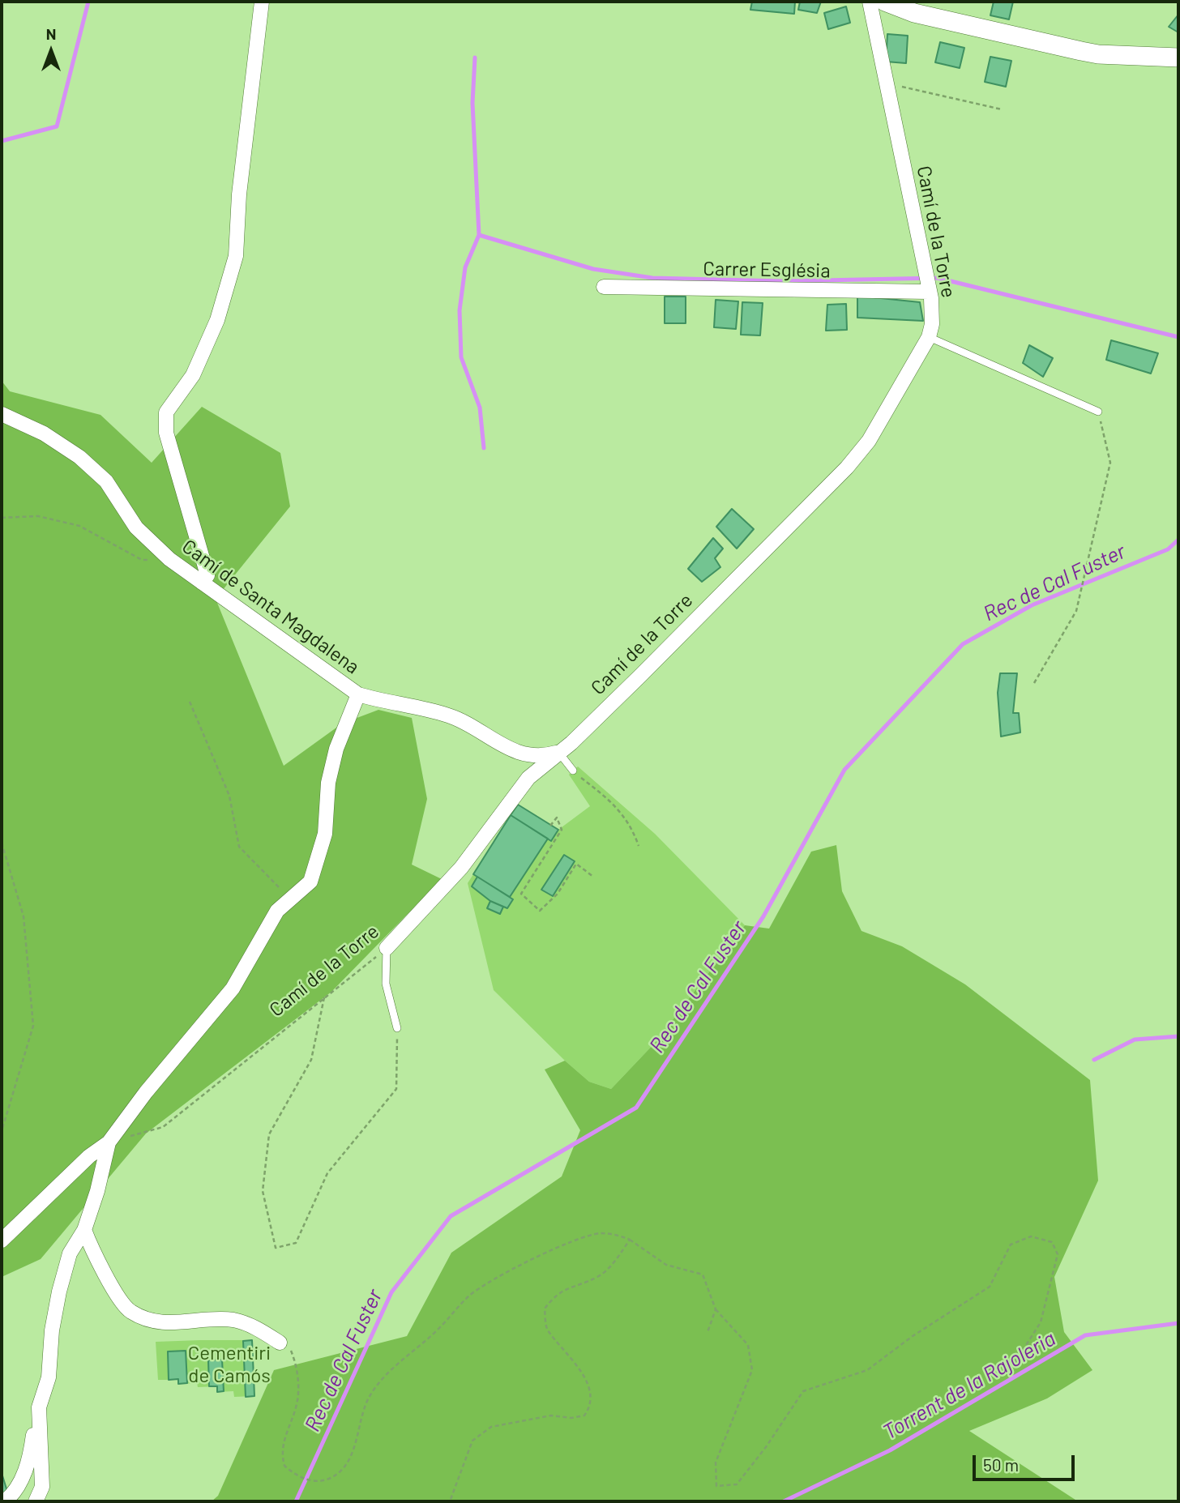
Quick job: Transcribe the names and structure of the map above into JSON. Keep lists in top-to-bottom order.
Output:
{
  "streets": {
    "street": ["Camí de la Torre", "Carrer Església", "Camí de Santa Magdalena"]
  },
  "crossings": [
    ["Camí de la Torre", "Carrer Església"],
    ["Camí de la Torre", "Camí de Santa Magdalena"]
  ],
  "water": ["Rec de Cal Fuster", "Torrent de la Rajoleria"],
  "parks": ["Cementiri de Camós"],
  "scale_bar": "50 m",
  "north": "top"
}
